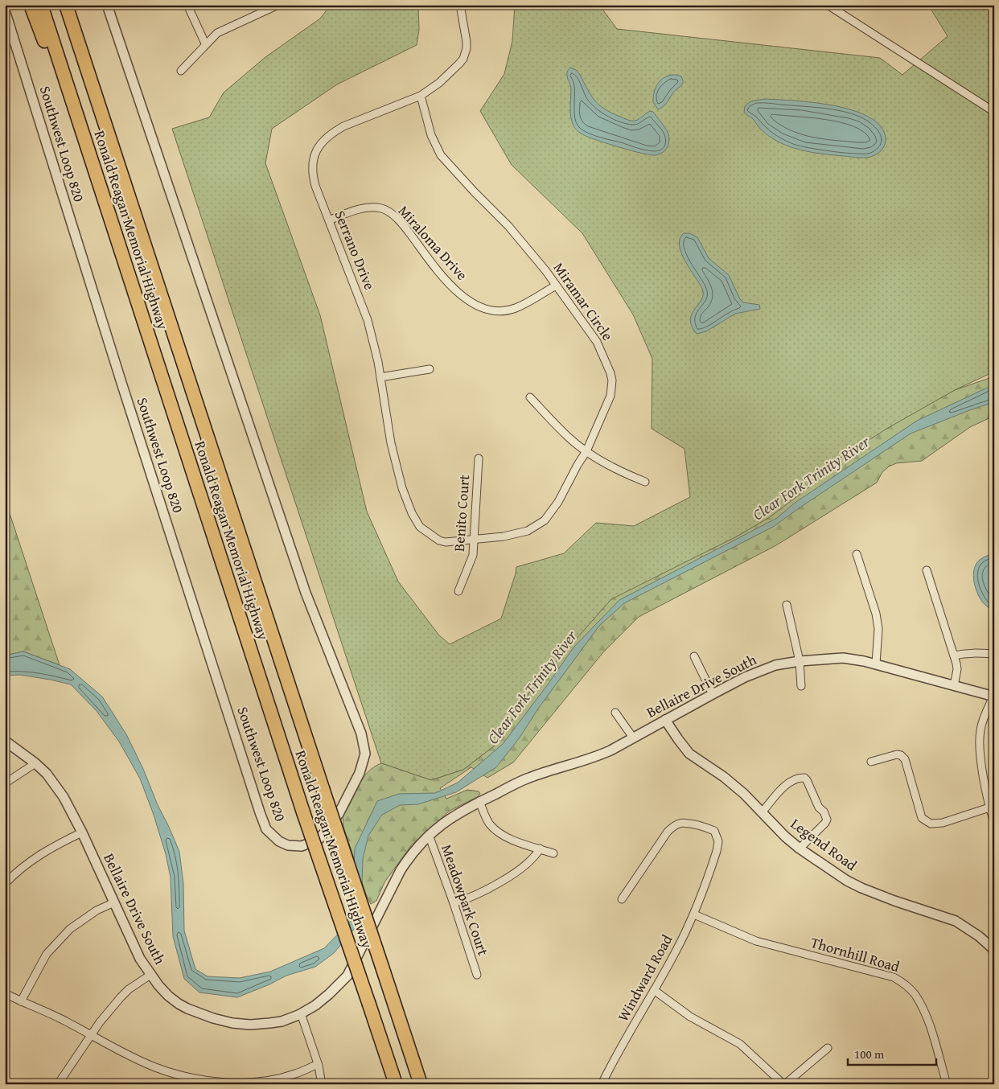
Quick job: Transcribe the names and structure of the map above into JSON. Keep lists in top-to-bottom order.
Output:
{
  "streets": {
    "highway": ["Ronald Reagan Memorial Highway"],
    "street": [
      "Southwest Loop 820",
      "Miraloma Drive",
      "Serrano Drive",
      "Miramar Circle",
      "Benito Court",
      "Bellaire Drive South",
      "Legend Road",
      "Meadowpark Court",
      "Thornhill Road",
      "Windward Road"
    ]
  },
  "crossings": [
    ["Miraloma Drive", "Serrano Drive"],
    ["Miraloma Drive", "Miramar Circle"],
    ["Serrano Drive", "Miramar Circle"],
    ["Serrano Drive", "Benito Court"],
    ["Miramar Circle", "Benito Court"],
    ["Bellaire Drive South", "Legend Road"],
    ["Bellaire Drive South", "Meadowpark Court"],
    ["Thornhill Road", "Windward Road"]
  ],
  "water": ["Clear Fork Trinity River"],
  "scale_bar": "100 m"
}
